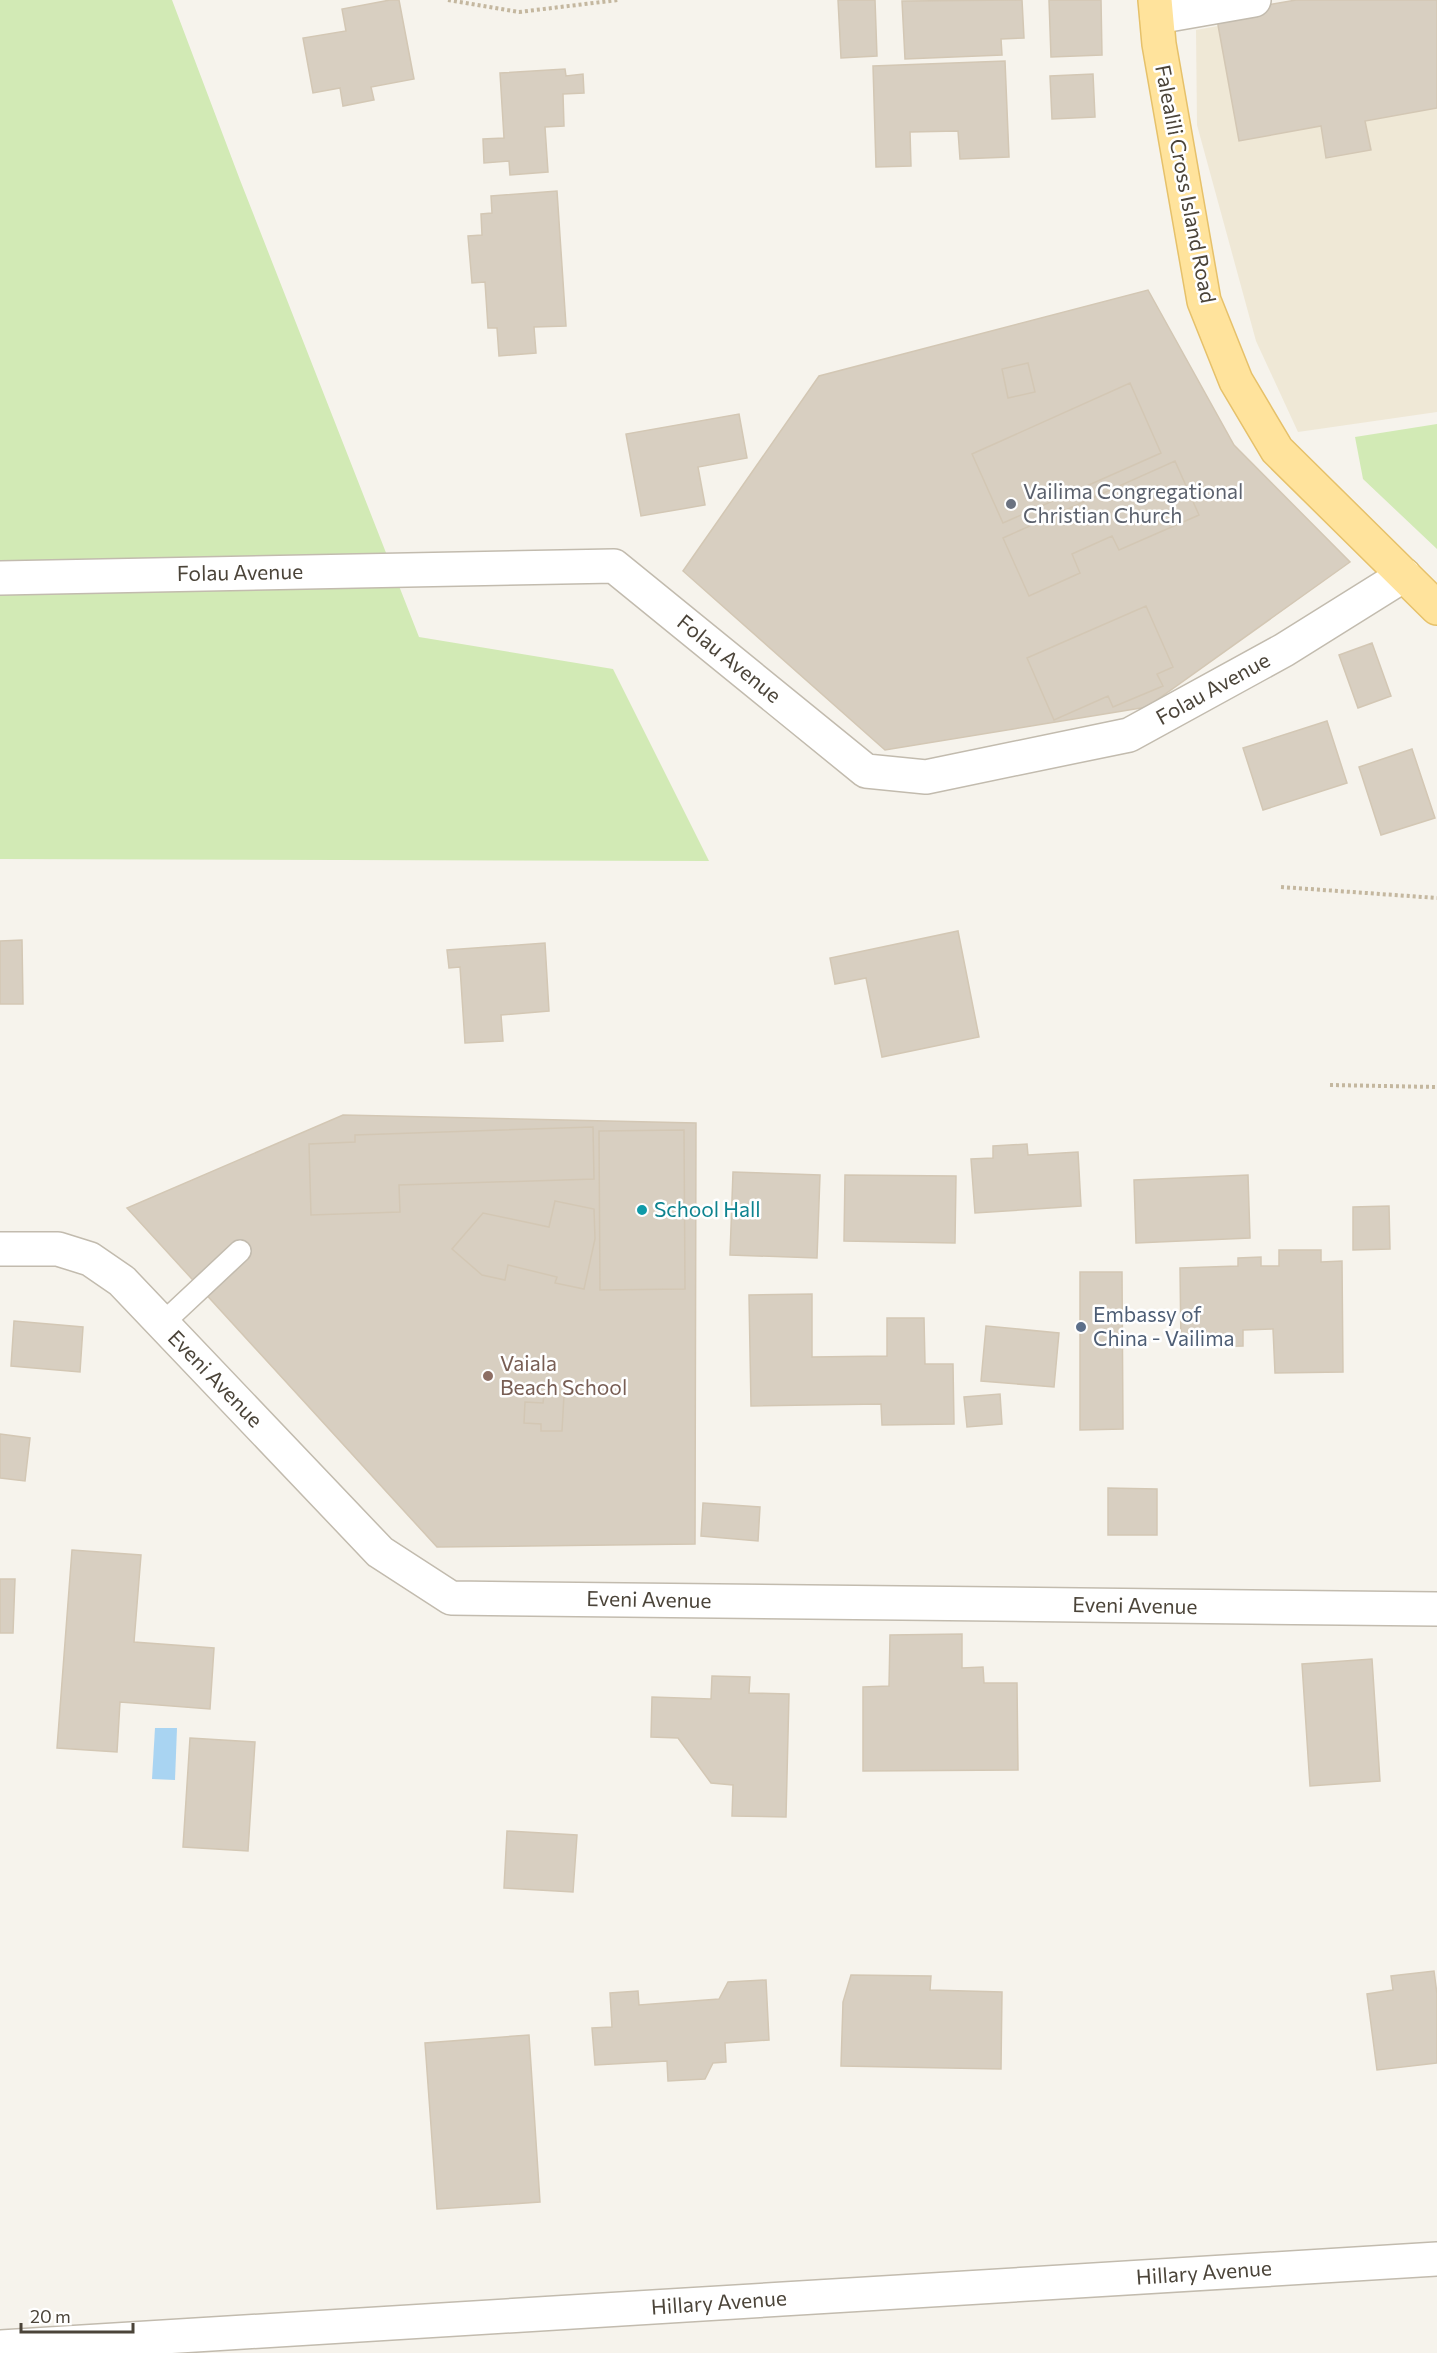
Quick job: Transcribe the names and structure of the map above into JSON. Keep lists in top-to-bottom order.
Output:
{
  "streets": {
    "main road": ["Falealili Cross Island Road"],
    "street": ["Folau Avenue", "Eveni Avenue", "Hillary Avenue"]
  },
  "crossings": [
    ["Falealili Cross Island Road", "Folau Avenue"]
  ],
  "places": [
    "Vailima Congregational Christian Church",
    "School Hall",
    "Embassy of China - Vailima",
    "Vaiala Beach School"
  ],
  "scale_bar": "20 m"
}
